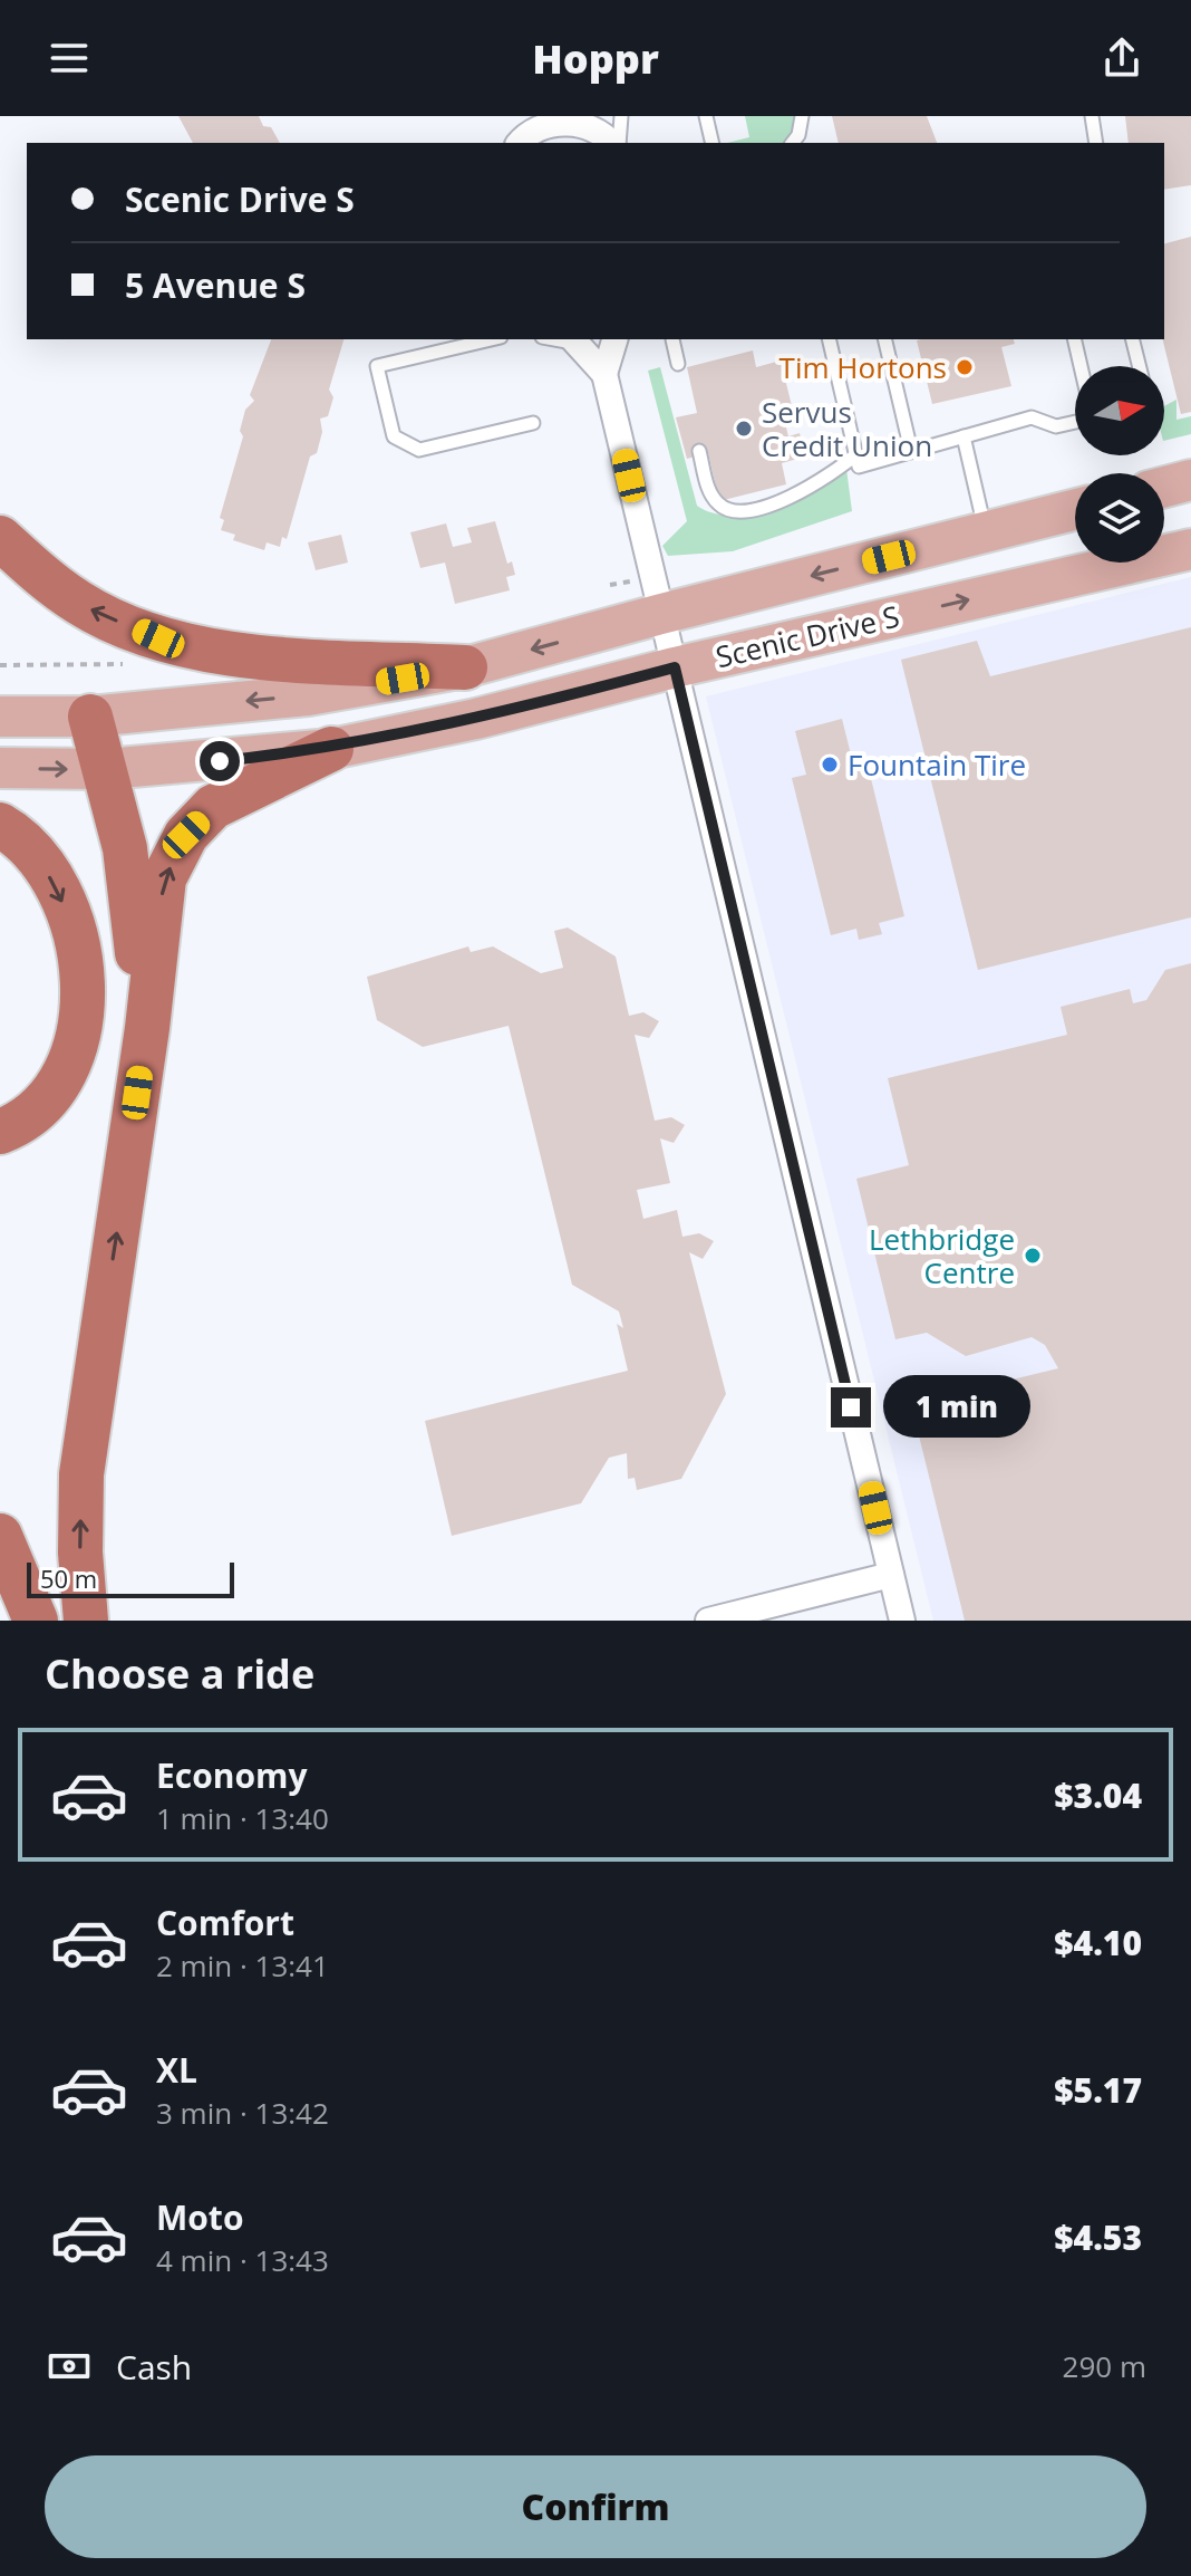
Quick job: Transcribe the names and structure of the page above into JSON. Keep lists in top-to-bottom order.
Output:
{
  "streets": {
    "main road": ["Scenic Drive S"]
  },
  "places": [
    "Tim Hortons",
    "Servus Credit Union",
    "Fountain Tire",
    "Lethbridge Centre"
  ],
  "scale_bar": "50 m",
  "north": "right",
  "page": {
    "header": "Hoppr",
    "banner": ["Scenic Drive S", "5 Avenue S"],
    "bubble": "1 min",
    "scale": "50 m",
    "heading": "Choose a ride",
    "list": [
      {
        "name": "Economy",
        "note": "1 min · 13:40",
        "value": "$3.04"
      },
      {
        "name": "Comfort",
        "note": "2 min · 13:41",
        "value": "$4.10"
      },
      {
        "name": "XL",
        "note": "3 min · 13:42",
        "value": "$5.17"
      },
      {
        "name": "Moto",
        "note": "4 min · 13:43",
        "value": "$4.53"
      }
    ],
    "pay": ["Cash", "290 m"],
    "buttons": "Confirm"
  }
}
